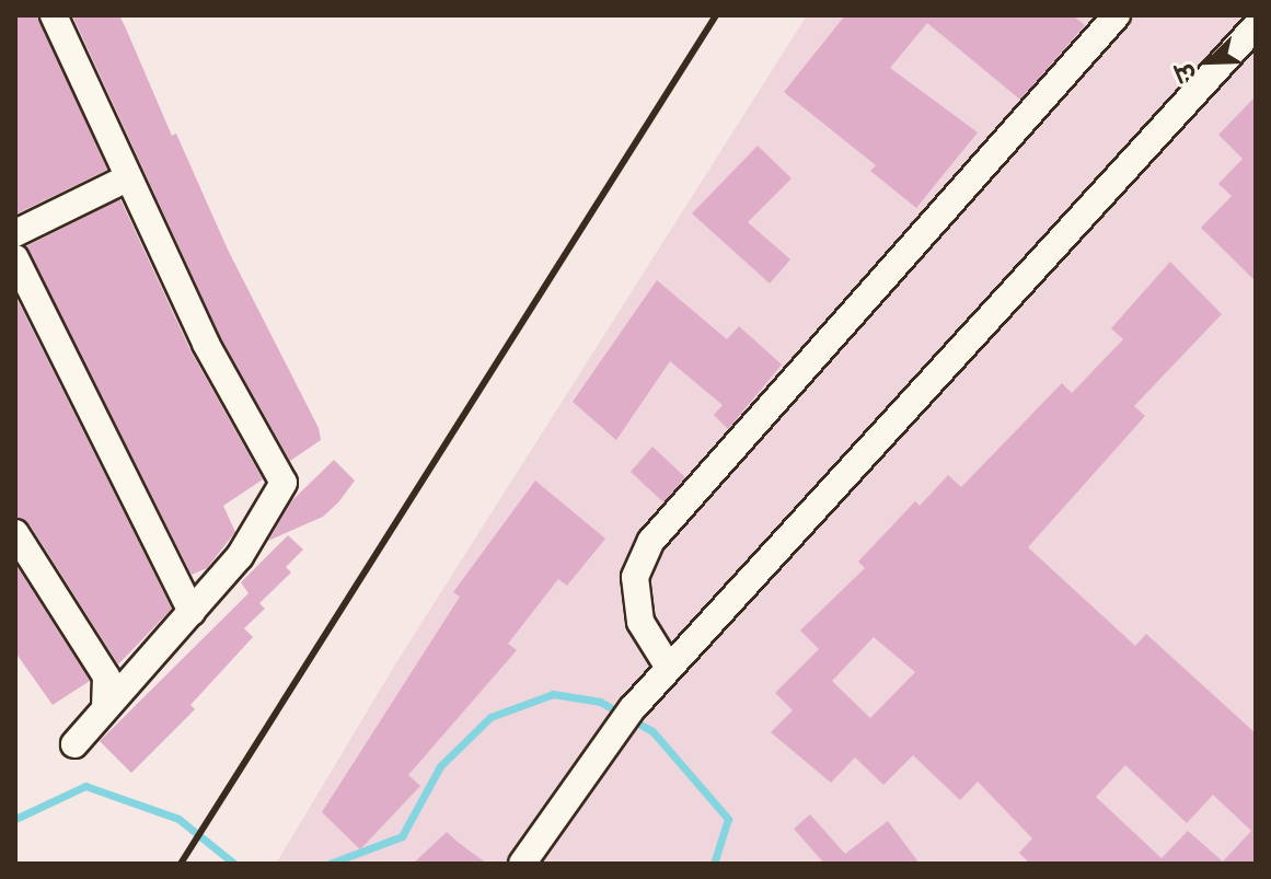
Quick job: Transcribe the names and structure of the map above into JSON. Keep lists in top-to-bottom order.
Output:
{
  "north": "bottom left"
}
